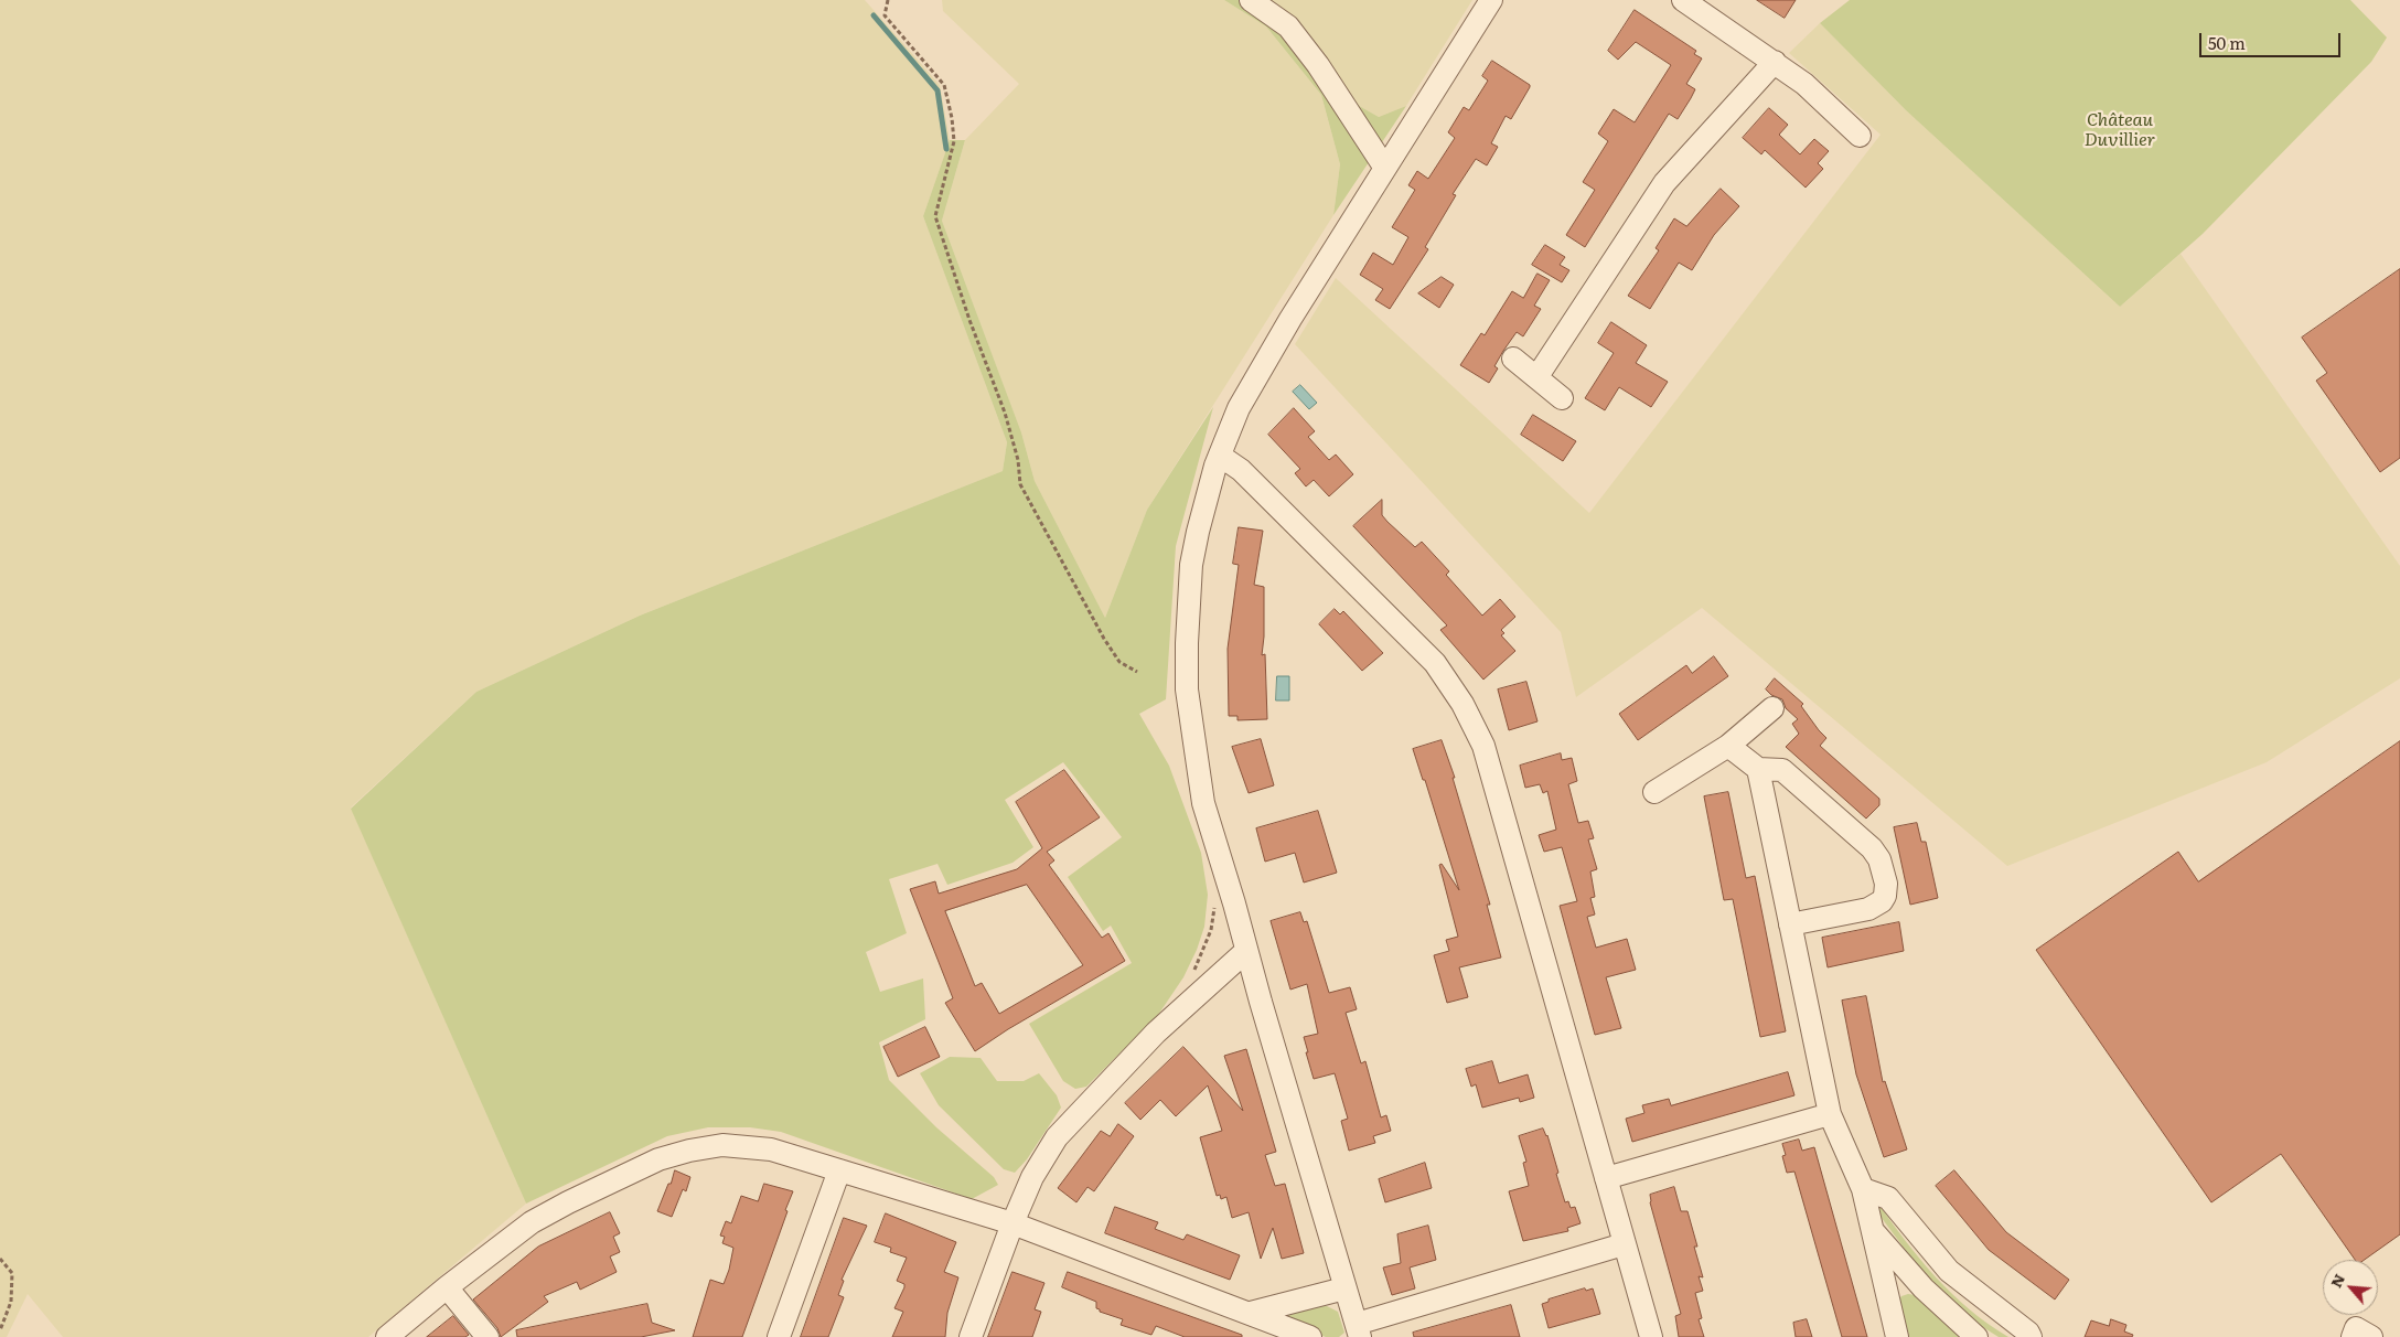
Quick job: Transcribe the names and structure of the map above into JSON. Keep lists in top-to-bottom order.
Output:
{
  "parks": ["Château Duvillier"],
  "scale_bar": "50 m",
  "north": "top left"
}
